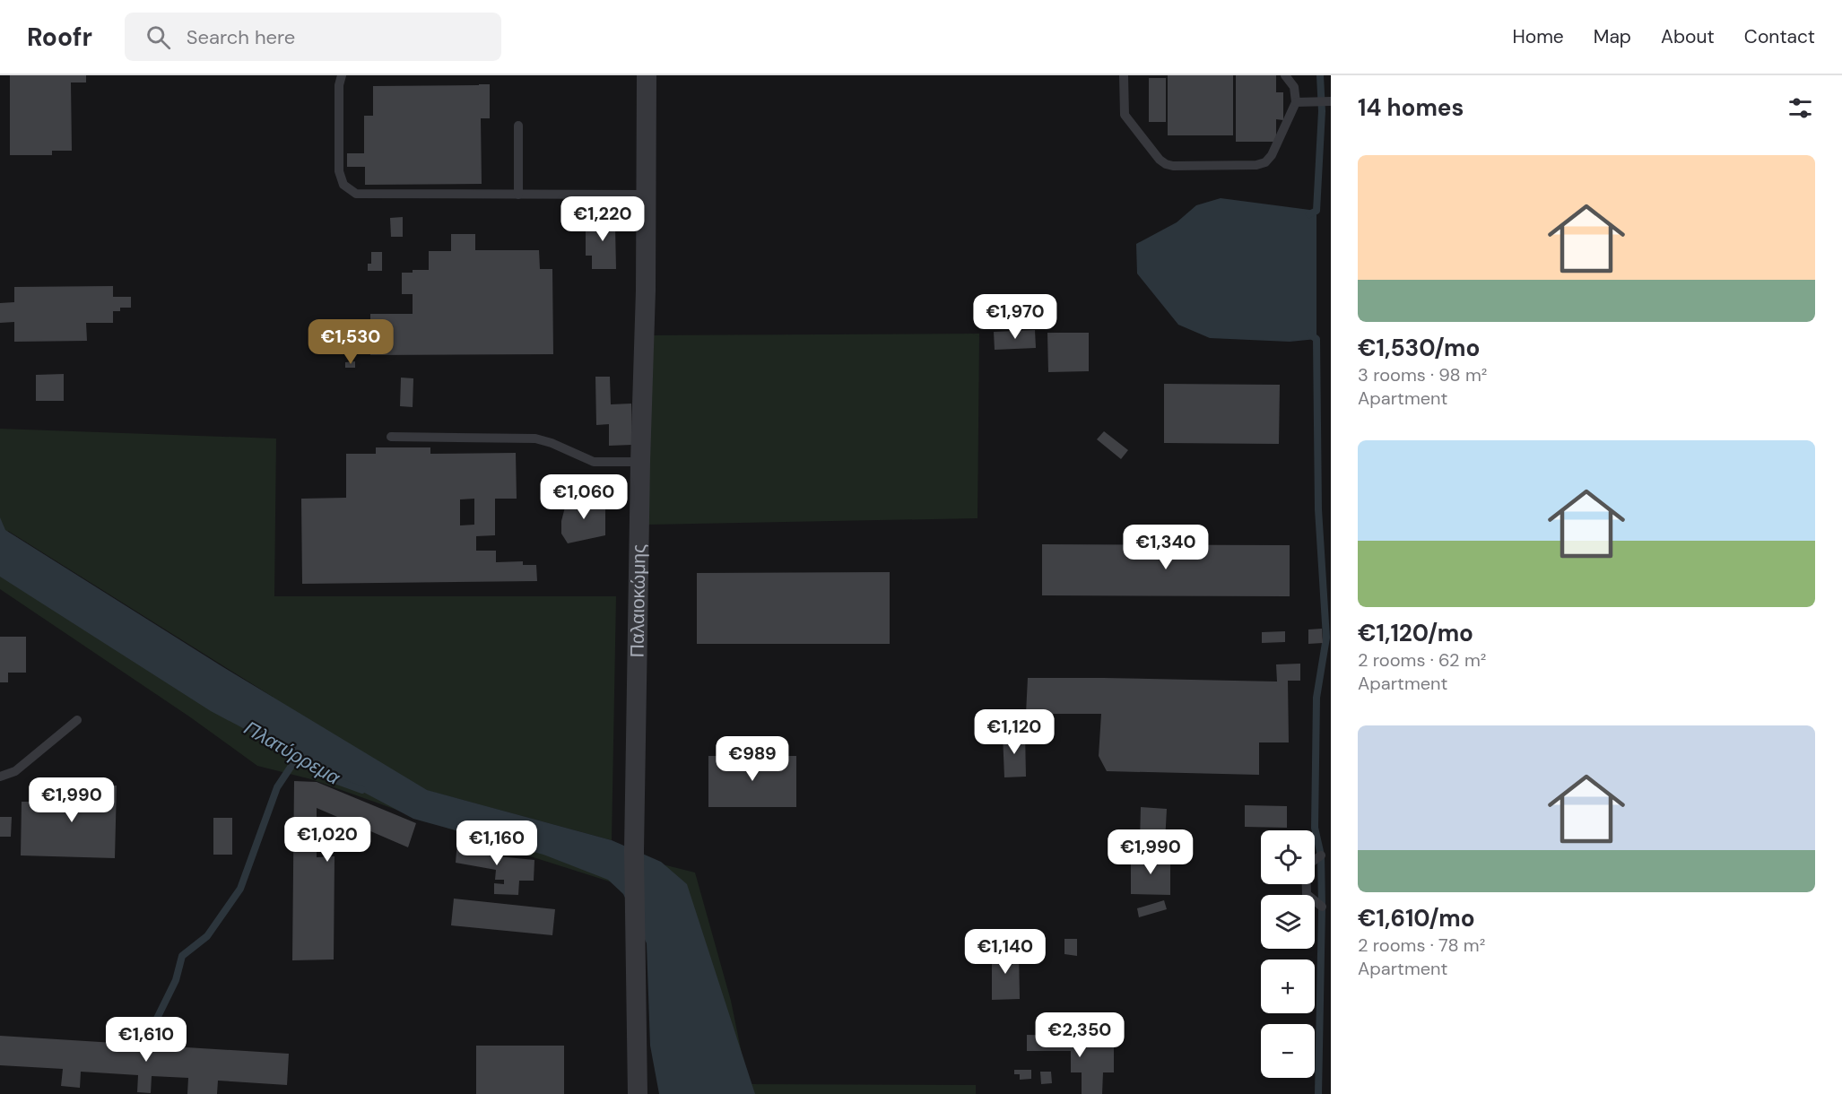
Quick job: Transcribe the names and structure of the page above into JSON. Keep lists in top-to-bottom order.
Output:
{
  "streets": {
    "street": ["Παλαιοκώμης"]
  },
  "water": ["Πλατύρρεμα"],
  "page": {
    "header": "Roofr",
    "search": "Search here",
    "nav": [
      "Home",
      "Map",
      "About",
      "Contact"
    ],
    "heading": "14 homes",
    "list": [
      {
        "name": "€1,530/mo",
        "note": "3 rooms · 98 m² · Apartment"
      },
      {
        "name": "€1,120/mo",
        "note": "2 rooms · 62 m² · Apartment"
      },
      {
        "name": "€1,610/mo",
        "note": "2 rooms · 78 m² · Apartment"
      }
    ],
    "price": [
      "€1,220",
      "€1,970",
      "€1,530",
      "€1,060",
      "€1,340",
      "€1,120",
      "€989",
      "€1,990",
      "€1,020",
      "€1,160",
      "€1,990",
      "€1,140",
      "€2,350",
      "€1,610"
    ],
    "map_buttons": ["+", "−"]
  }
}
